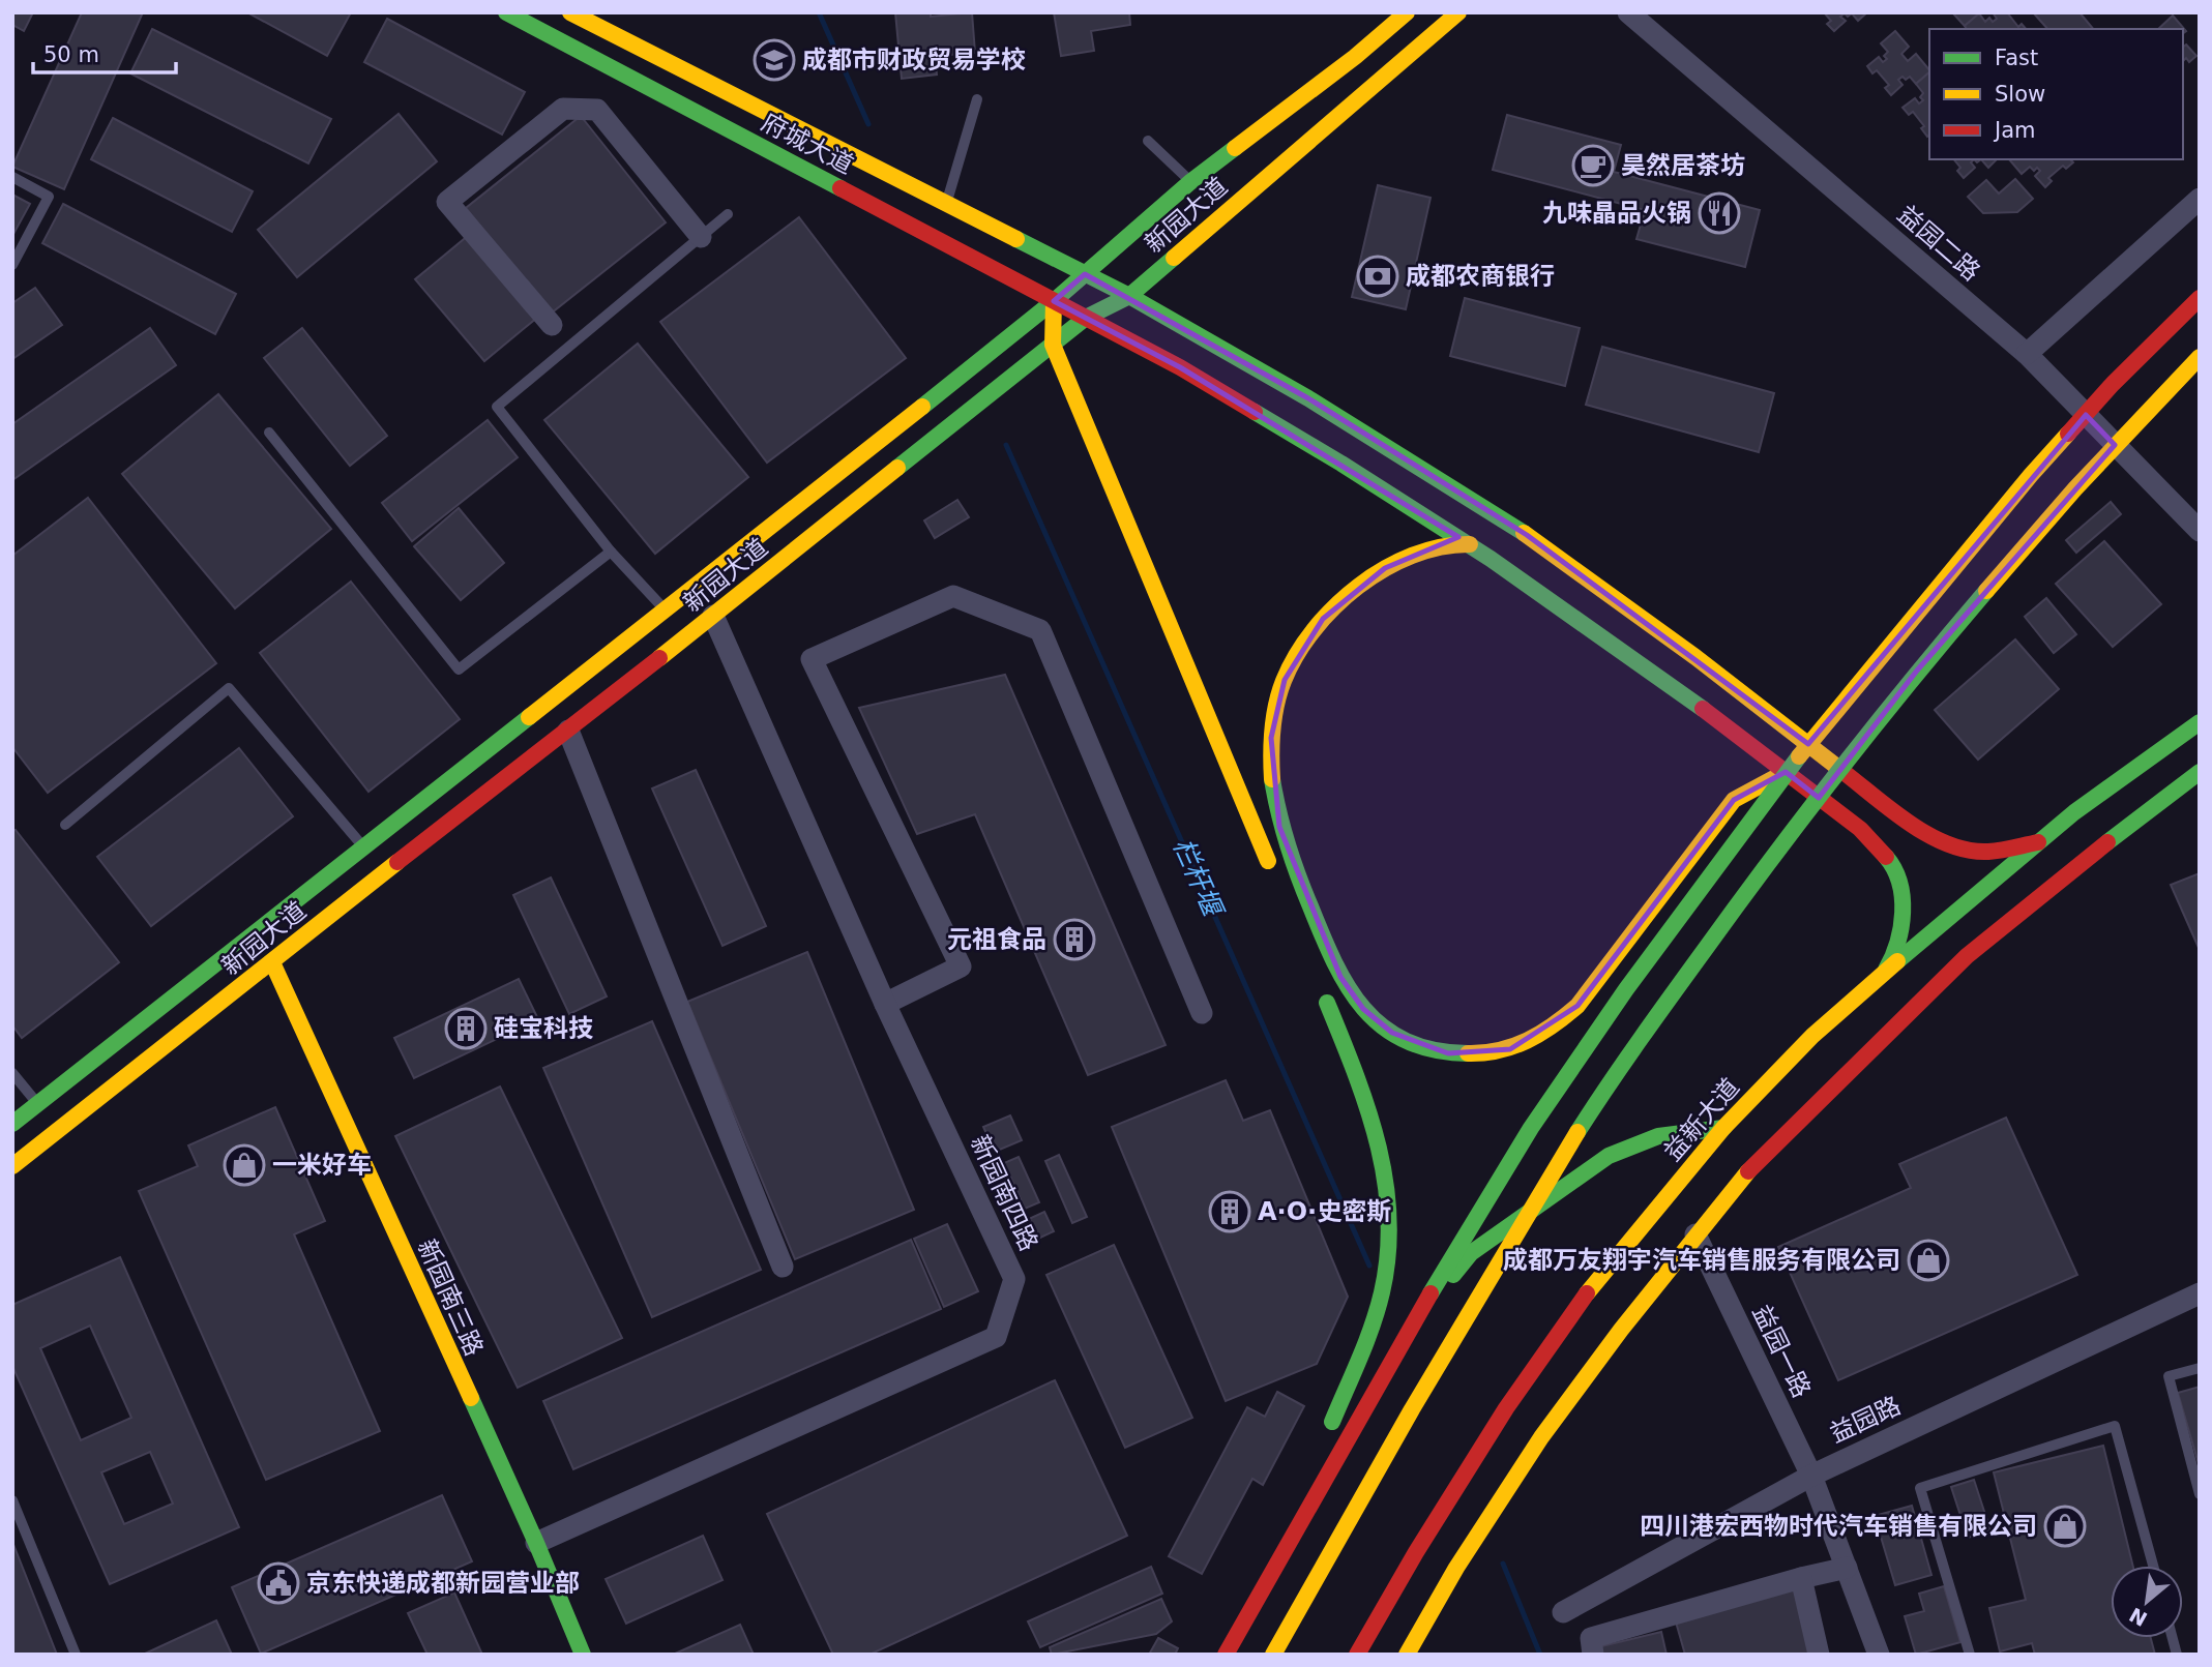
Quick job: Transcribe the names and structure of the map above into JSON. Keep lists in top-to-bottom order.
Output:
{
  "streets": {
    "main road": [
      "府城大道",
      "新园大道",
      "益新大道",
      "新园南三路"
    ],
    "street": [
      "益园二路",
      "新园南四路",
      "益园一路",
      "益园路"
    ]
  },
  "crossings": [
    ["府城大道", "新园大道"],
    ["府城大道", "益新大道"],
    ["新园大道", "新园南四路"],
    ["新园大道", "新园南三路"],
    ["新园南四路", "新园南三路"],
    ["益园一路", "益园路"]
  ],
  "water": ["栏杆堰"],
  "places": {
    "school or university": ["成都市财政贸易学校"],
    "cafe": ["昊然居茶坊"],
    "restaurant": ["九味晶品火锅"],
    "bank": ["成都农商银行"],
    "building": ["元祖食品", "硅宝科技", "A·O·史密斯"],
    "shop": ["一米好车", "成都万友翔宇汽车销售服务有限公司", "四川港宏西物时代汽车销售有限公司"],
    "public building": ["京东快递成都新园营业部"]
  },
  "legend": ["Fast", "Slow", "Jam"],
  "scale_bar": "50 m",
  "north": "bottom left"
}
